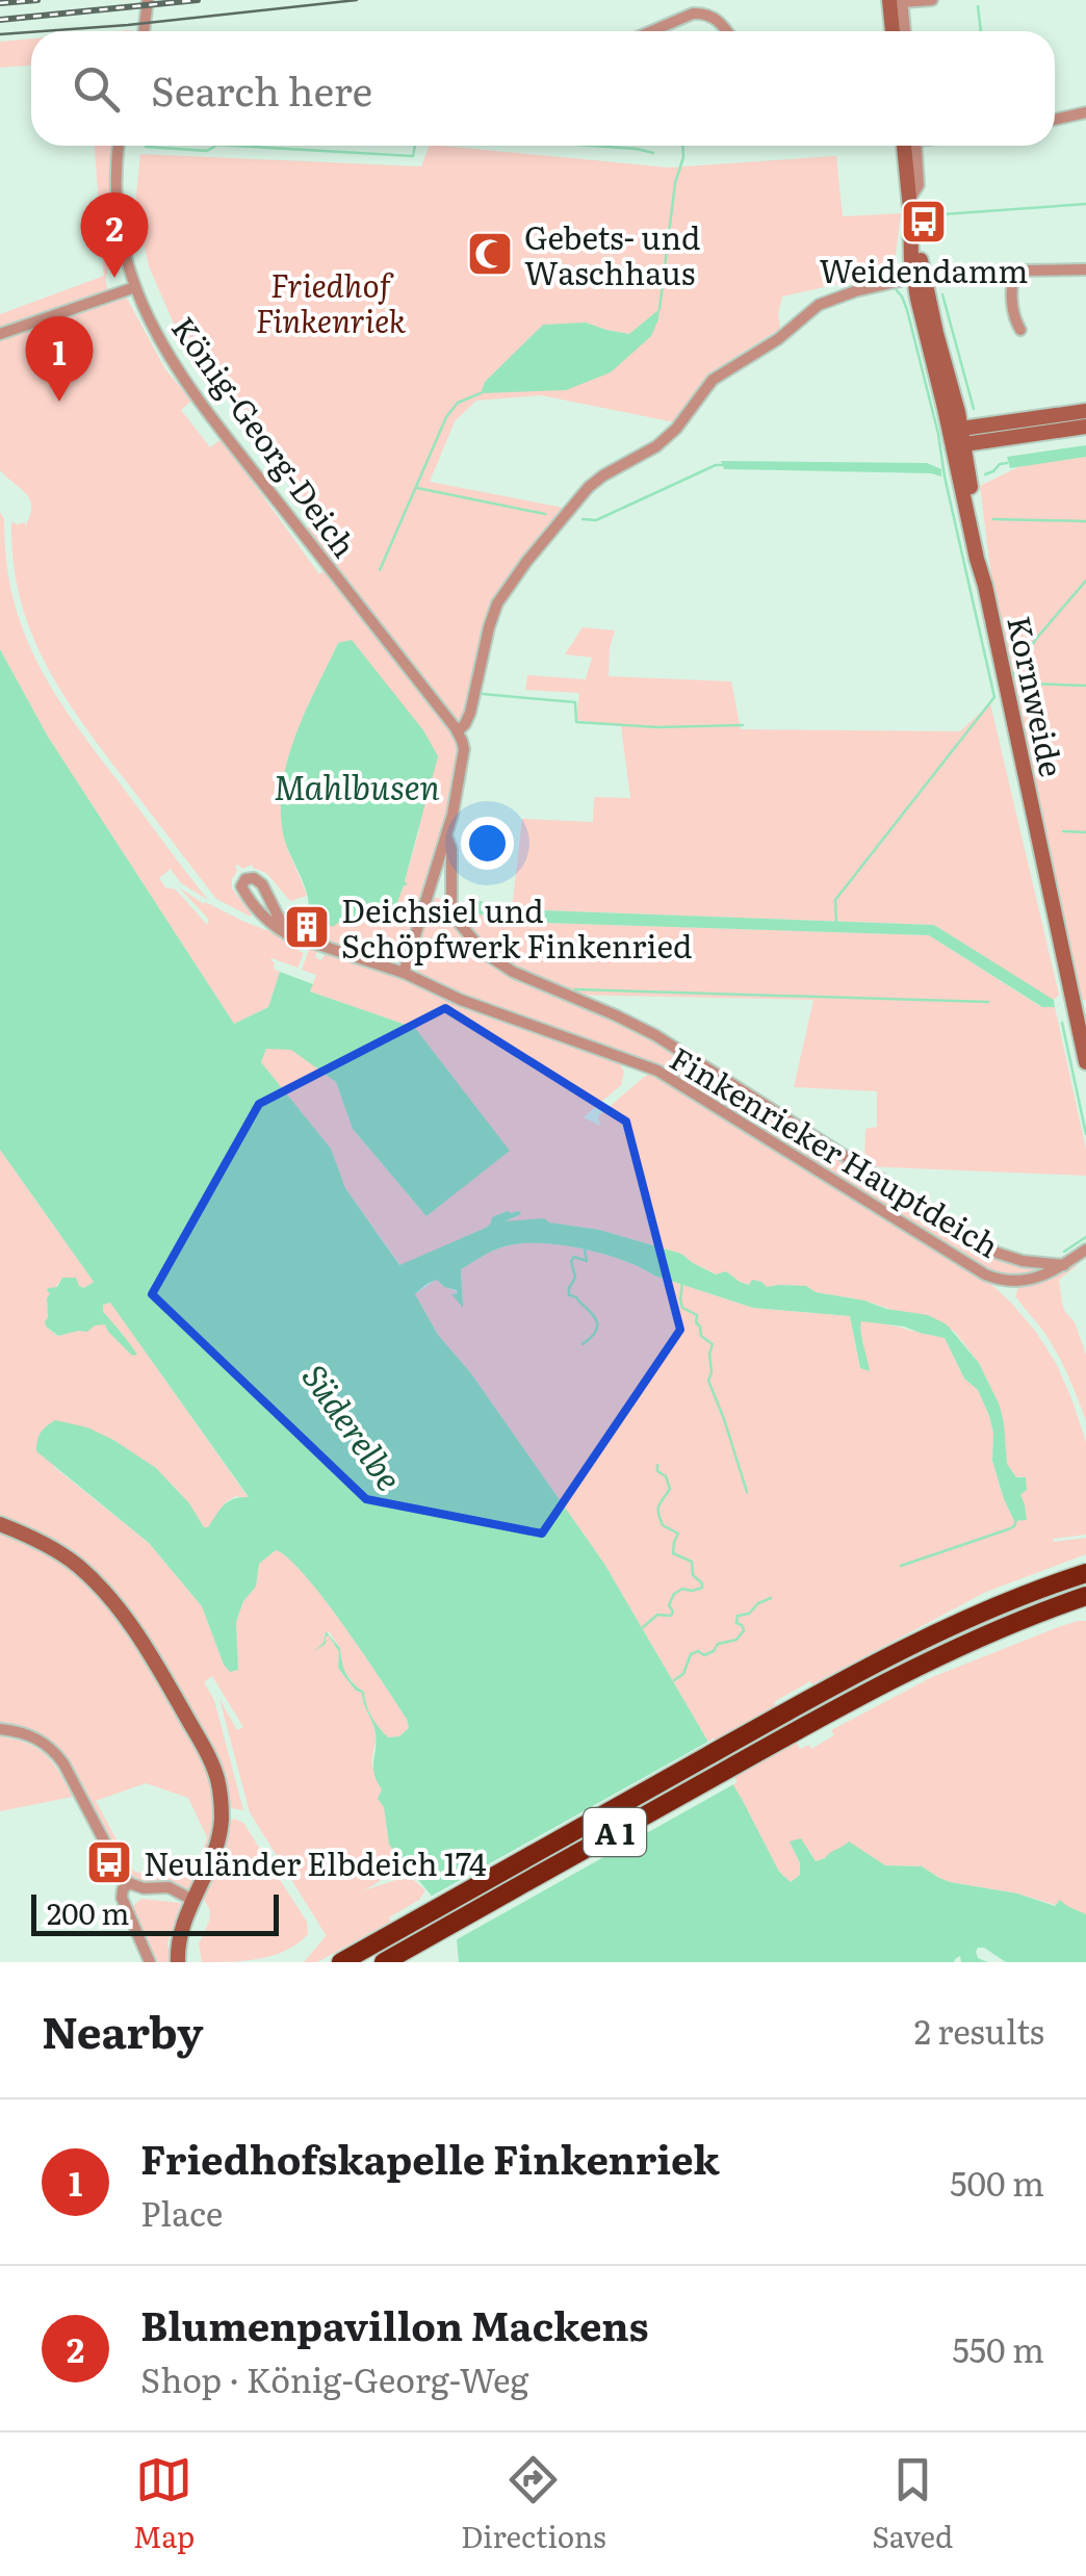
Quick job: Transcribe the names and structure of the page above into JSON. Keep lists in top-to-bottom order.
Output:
{
  "streets": {
    "highway": ["A 1"],
    "main road": ["Kornweide"],
    "street": ["König-Georg-Deich", "Finkenrieker Hauptdeich"]
  },
  "water": ["Mahlbusen", "Süderelbe"],
  "parks": ["Friedhof Finkenriek"],
  "places": {
    "bus stop": ["Weidendamm", "Neuländer Elbdeich 174"],
    "mosque": ["Gebets- und Waschhaus"],
    "building": ["Deichsiel und Schöpfwerk Finkenried"]
  },
  "scale_bar": "200 m",
  "page": {
    "search": "Search here",
    "pins": ["2", "1"],
    "scale": "200 m",
    "heading": ["Nearby", "2 results"],
    "list": [
      {
        "mark": "1",
        "name": "Friedhofskapelle Finkenriek",
        "note": "Place",
        "value": "500 m"
      },
      {
        "mark": "2",
        "name": "Blumenpavillon Mackens",
        "note": "Shop · König-Georg-Weg",
        "value": "550 m"
      }
    ],
    "nav": ["Map", "Directions", "Saved"]
  }
}
